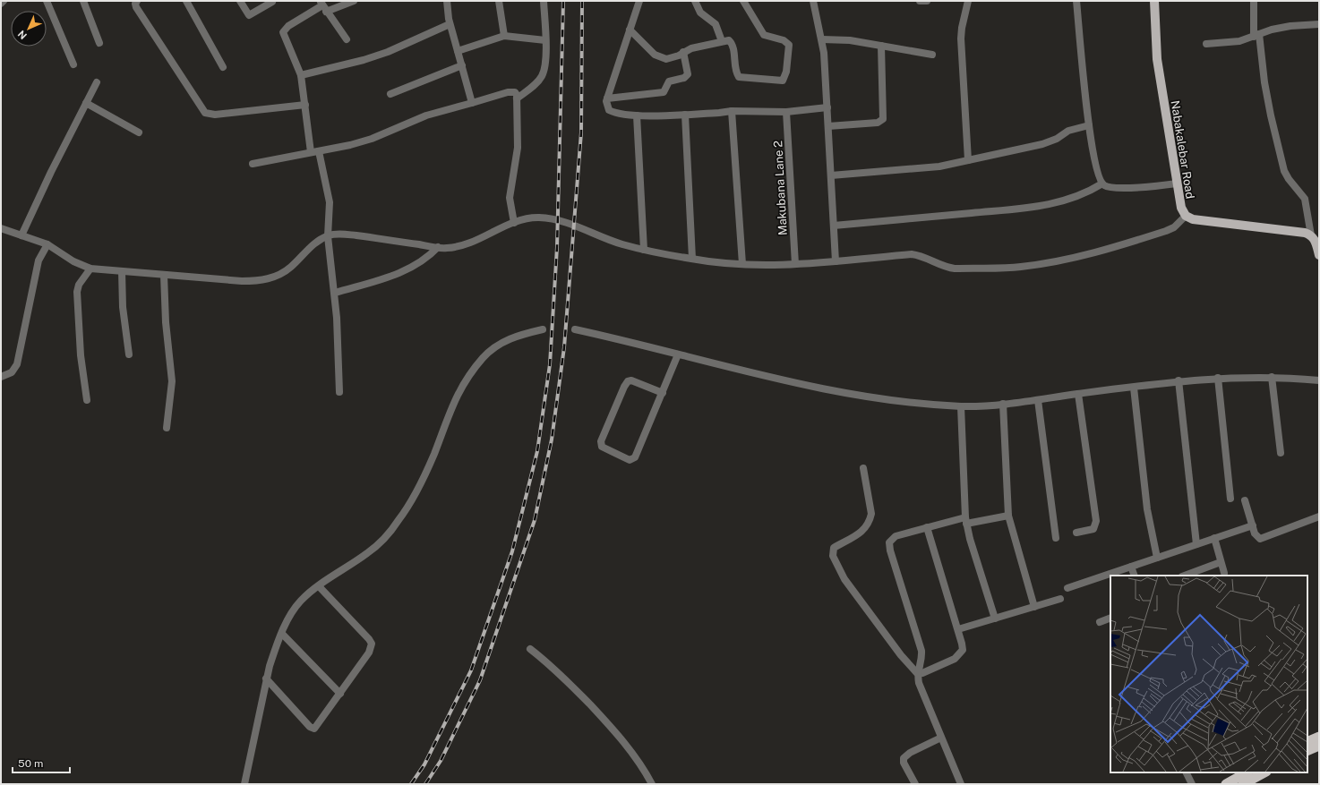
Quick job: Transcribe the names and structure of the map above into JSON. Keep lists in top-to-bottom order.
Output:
{
  "streets": {
    "main road": ["Nabakalebar Road"],
    "street": ["Makubana Lane 2"]
  },
  "scale_bar": "50 m",
  "north": "bottom left"
}
